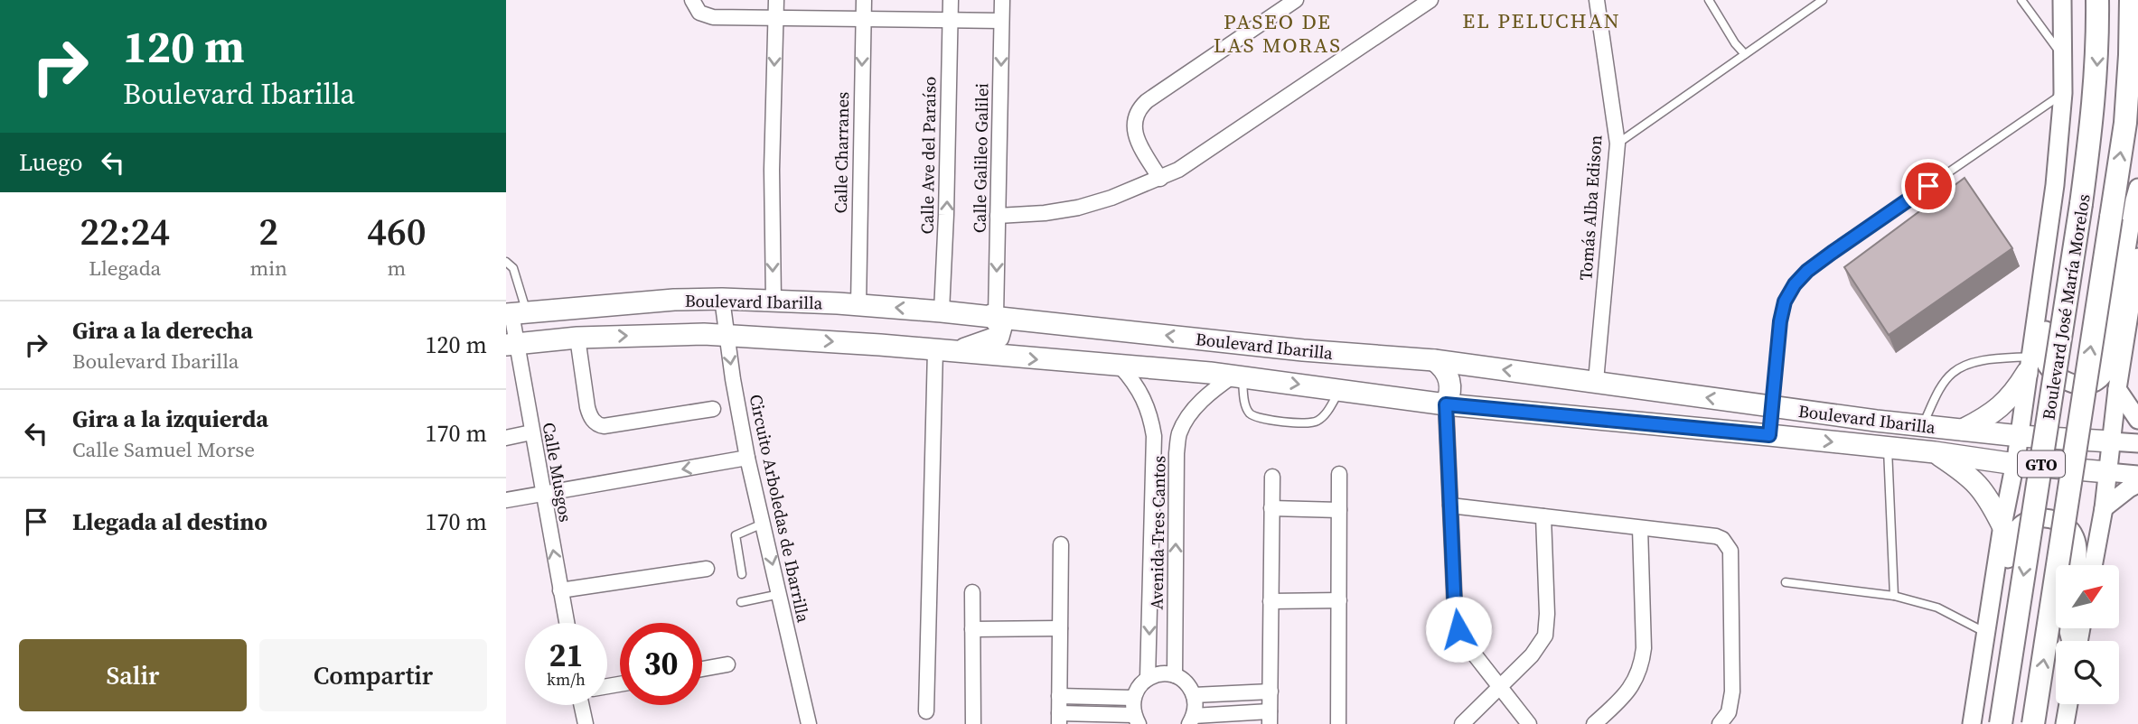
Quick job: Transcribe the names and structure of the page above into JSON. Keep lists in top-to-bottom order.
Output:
{
  "streets": {
    "main road": ["Boulevard Ibarilla", "Boulevard José María Morelos", "GTO"],
    "street": [
      "Calle Charranes",
      "Calle Ave del Paraíso",
      "Calle Galileo Galilei",
      "Tomás Alba Edison",
      "Calle Musgos",
      "Circuito Arboledas de Ibarrilla",
      "Avenida Tres Cantos"
    ]
  },
  "crossings": [
    ["Calle Charranes", "Boulevard Ibarilla"],
    ["Calle Ave del Paraíso", "Boulevard Ibarilla"],
    ["Calle Galileo Galilei", "Boulevard Ibarilla"],
    ["Tomás Alba Edison", "Boulevard Ibarilla"],
    ["Boulevard Ibarilla", "Calle Musgos"],
    ["Boulevard Ibarilla", "Circuito Arboledas de Ibarrilla"],
    ["Boulevard Ibarilla", "Avenida Tres Cantos"]
  ],
  "one_way": ["Calle Ave del Paraíso", "Calle Galileo Galilei", "Circuito Arboledas de Ibarrilla"],
  "districts": ["EL PELUCHAN", "PASEO DE LAS MORAS"],
  "north": "top right",
  "page": {
    "turn": ["120 m", "Boulevard Ibarilla"],
    "then": "Luego",
    "eta": [
      "22:24",
      "Llegada",
      "2",
      "min",
      "460",
      "m"
    ],
    "list": [
      {
        "name": "Gira a la derecha",
        "note": "Boulevard Ibarilla",
        "value": "120 m"
      },
      {
        "name": "Gira a la izquierda",
        "note": "Calle Samuel Morse",
        "value": "170 m"
      },
      {
        "name": "Llegada al destino",
        "value": "170 m"
      }
    ],
    "speed": "21 km/h",
    "limit": "30",
    "buttons": ["Salir", "Compartir"]
  }
}
